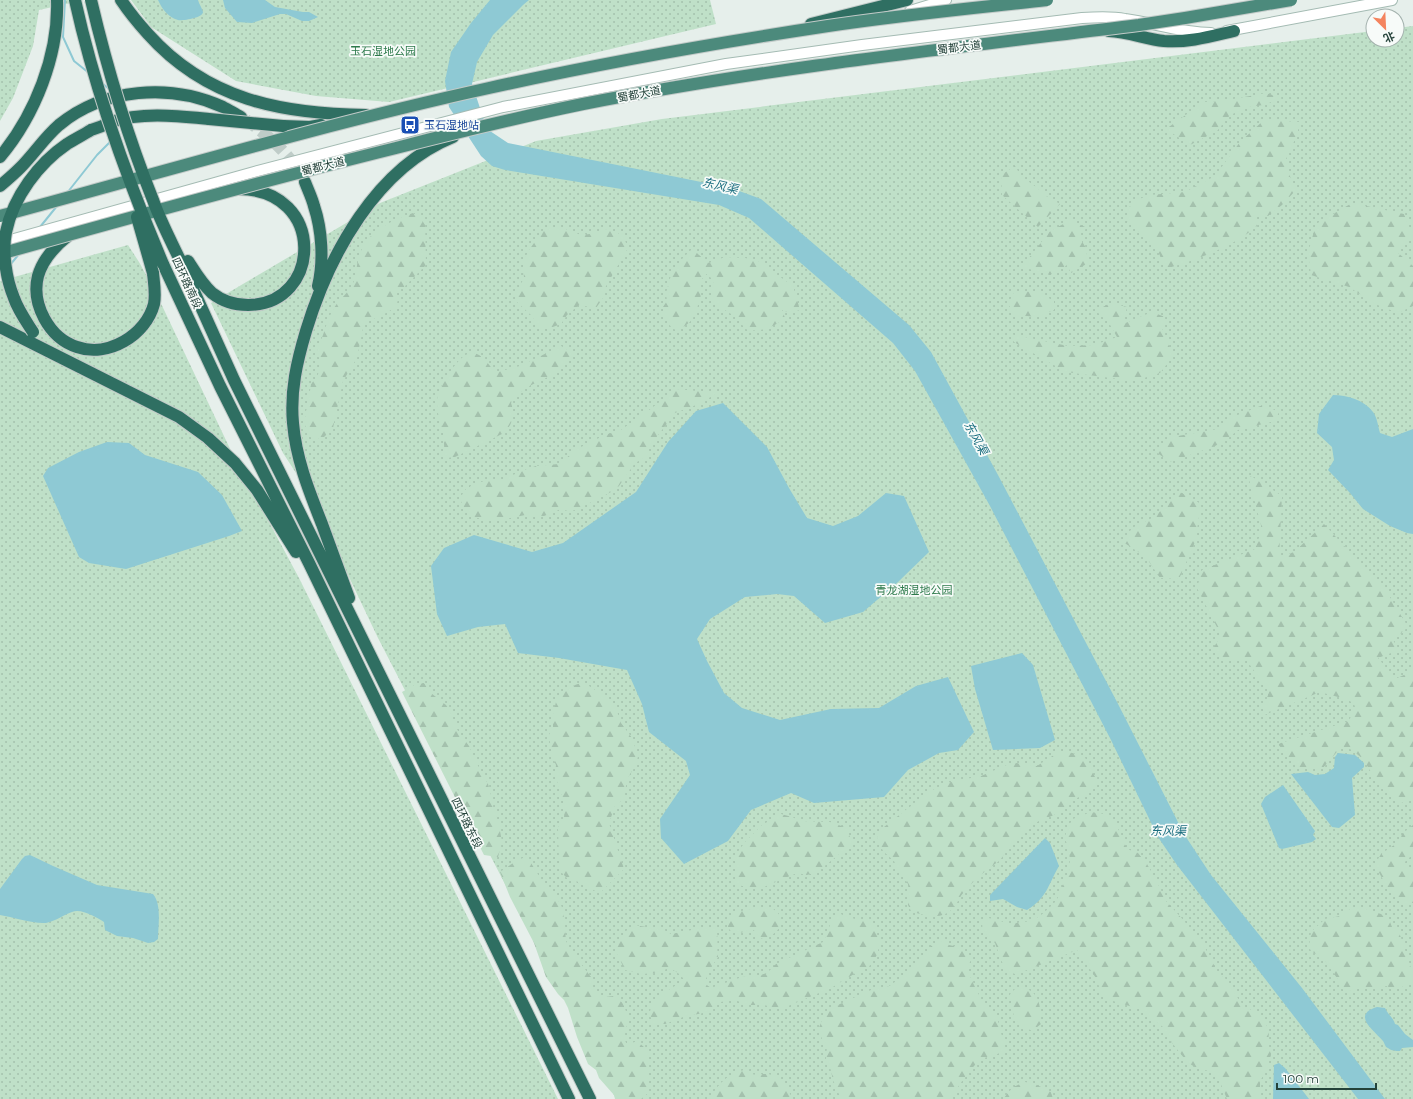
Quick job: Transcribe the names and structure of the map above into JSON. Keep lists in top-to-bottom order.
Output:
{
  "streets": {
    "highway": ["蜀都大道", "四环路南段", "四环路东段"]
  },
  "crossings": [
    ["四环路南段", "四环路东段"]
  ],
  "water": ["东风渠"],
  "parks": ["玉石湿地公园", "青龙湖湿地公园"],
  "places": {
    "bus stop": ["玉石湿地站"]
  },
  "scale_bar": "100 m",
  "north": "bottom right"
}
